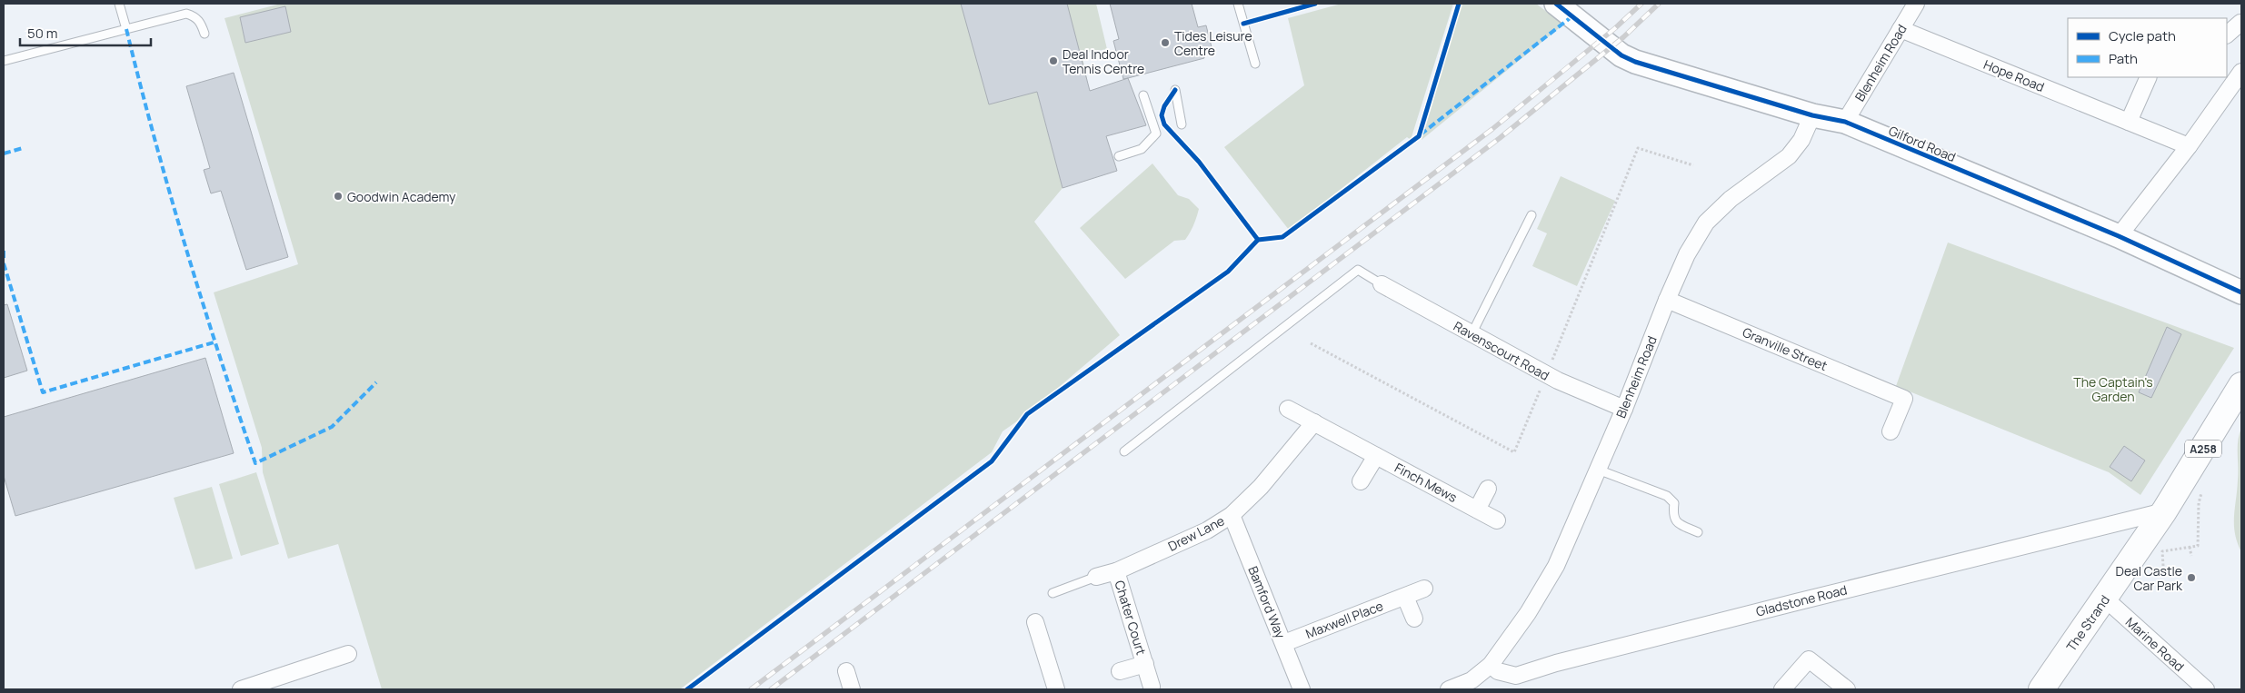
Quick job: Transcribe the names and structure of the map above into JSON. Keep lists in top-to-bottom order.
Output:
{
  "streets": {
    "main road": ["A258", "The Strand"],
    "street": [
      "Blenheim Road",
      "Hope Road",
      "Gilford Road",
      "Granville Street",
      "Ravenscourt Road",
      "Finch Mews",
      "Drew Lane",
      "Gladstone Road",
      "Bamford Way",
      "Chater Court",
      "Maxwell Place",
      "Marine Road"
    ]
  },
  "crossings": [
    ["Blenheim Road", "Hope Road"],
    ["Blenheim Road", "Gilford Road"],
    ["Blenheim Road", "Granville Street"],
    ["Blenheim Road", "Ravenscourt Road"],
    ["Blenheim Road", "Gladstone Road"],
    ["A258", "Gladstone Road"],
    ["A258", "The Strand"],
    ["Finch Mews", "Drew Lane"],
    ["Drew Lane", "Bamford Way"],
    ["Drew Lane", "Chater Court"],
    ["Gladstone Road", "The Strand"],
    ["Bamford Way", "Maxwell Place"],
    ["The Strand", "Marine Road"]
  ],
  "parks": ["The Captain's Garden"],
  "places": [
    "Tides Leisure Centre",
    "Deal Indoor Tennis Centre",
    "Goodwin Academy",
    "Deal Castle Car Park"
  ],
  "legend": ["Cycle path", "Path"],
  "scale_bar": "50 m"
}
